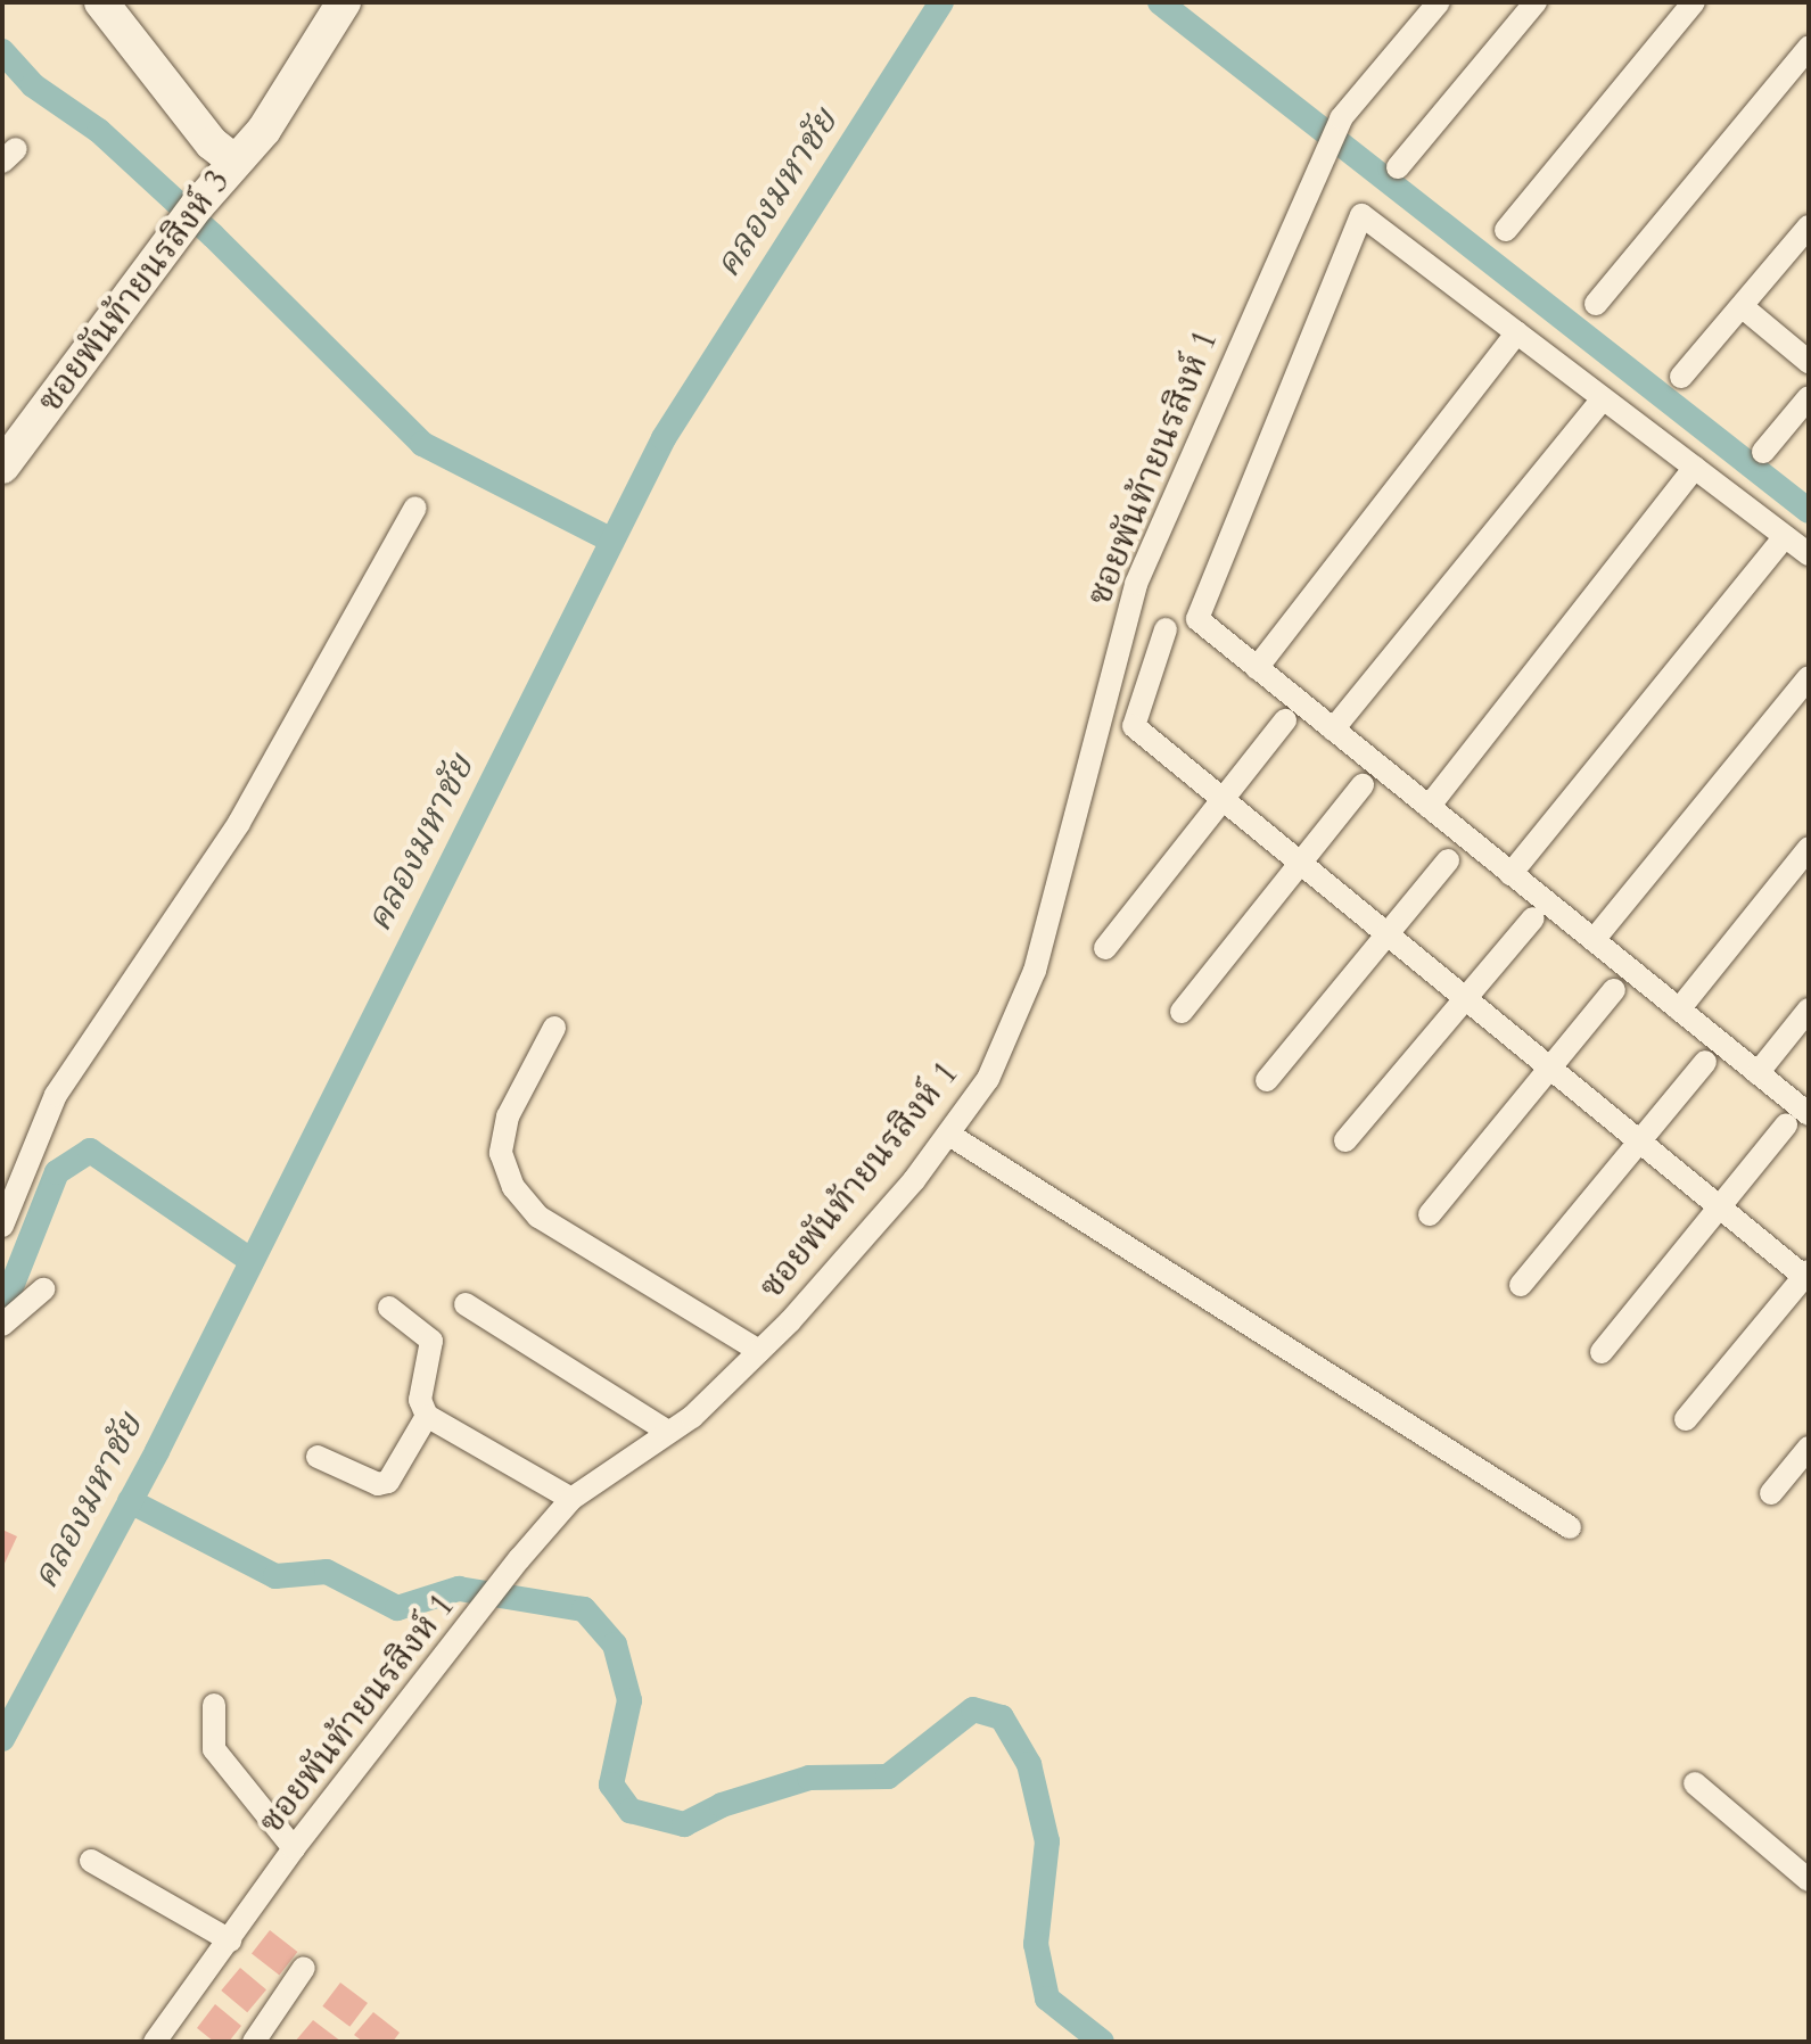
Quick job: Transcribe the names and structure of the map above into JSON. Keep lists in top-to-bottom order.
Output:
{
  "streets": {
    "street": ["ซอยพันท้ายนรสิงห์ 3", "ซอยพันท้ายนรสิงห์ 1"]
  },
  "water": ["คลองมหาชัย"]
}
